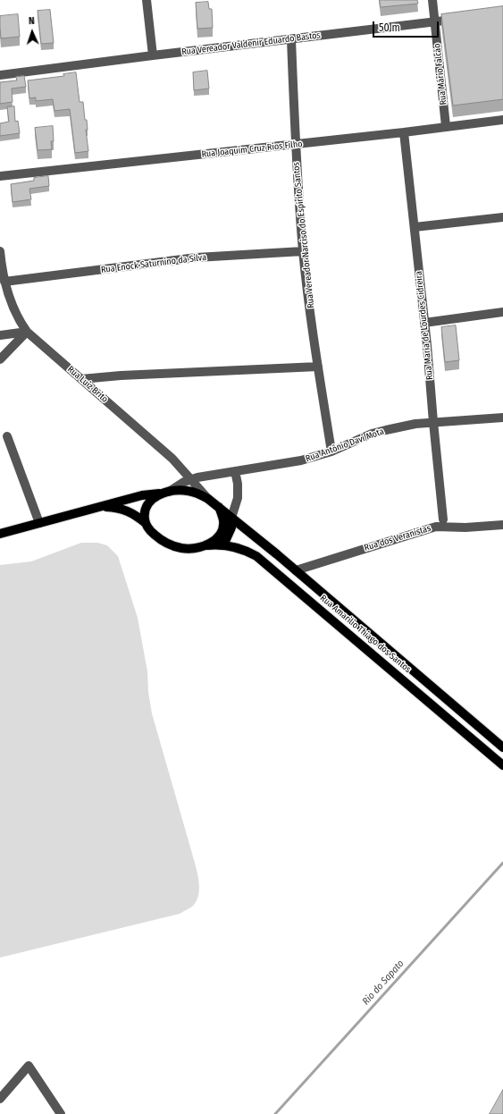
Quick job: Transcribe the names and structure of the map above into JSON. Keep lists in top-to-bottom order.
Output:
{
  "streets": {
    "main road": ["Rua Amarilio Thiago dos Santos"],
    "street": [
      "Rua Vereador Valdenir Eduardo Bastos",
      "Rua Mário Falcão",
      "Rua Joaquim Cruz Rios Filho",
      "Rua Vereador Narciso do Espírito Santos",
      "Rua Enock Saturnino da Silva",
      "Rua Maria de Lourdes Cidreira",
      "Rua Luiz Brito",
      "Rua Antônio Davi Mota",
      "Rua dos Veranistas"
    ]
  },
  "crossings": [
    ["Rua Vereador Valdenir Eduardo Bastos", "Rua Mário Falcão"],
    ["Rua Vereador Valdenir Eduardo Bastos", "Rua Vereador Narciso do Espírito Santos"],
    ["Rua Mário Falcão", "Rua Joaquim Cruz Rios Filho"],
    ["Rua Joaquim Cruz Rios Filho", "Rua Vereador Narciso do Espírito Santos"],
    ["Rua Joaquim Cruz Rios Filho", "Rua Maria de Lourdes Cidreira"],
    ["Rua Vereador Narciso do Espírito Santos", "Rua Enock Saturnino da Silva"],
    ["Rua Vereador Narciso do Espírito Santos", "Rua Antônio Davi Mota"],
    ["Rua Enock Saturnino da Silva", "Rua Luiz Brito"],
    ["Rua Maria de Lourdes Cidreira", "Rua Antônio Davi Mota"],
    ["Rua Luiz Brito", "Rua Antônio Davi Mota"],
    ["Rua Luiz Brito", "Rua Amarilio Thiago dos Santos"],
    ["Rua Antônio Davi Mota", "Rua Amarilio Thiago dos Santos"],
    ["Rua dos Veranistas", "Rua Amarilio Thiago dos Santos"]
  ],
  "water": ["Rio do Sapato"],
  "scale_bar": "50 m",
  "north": "top"
}
